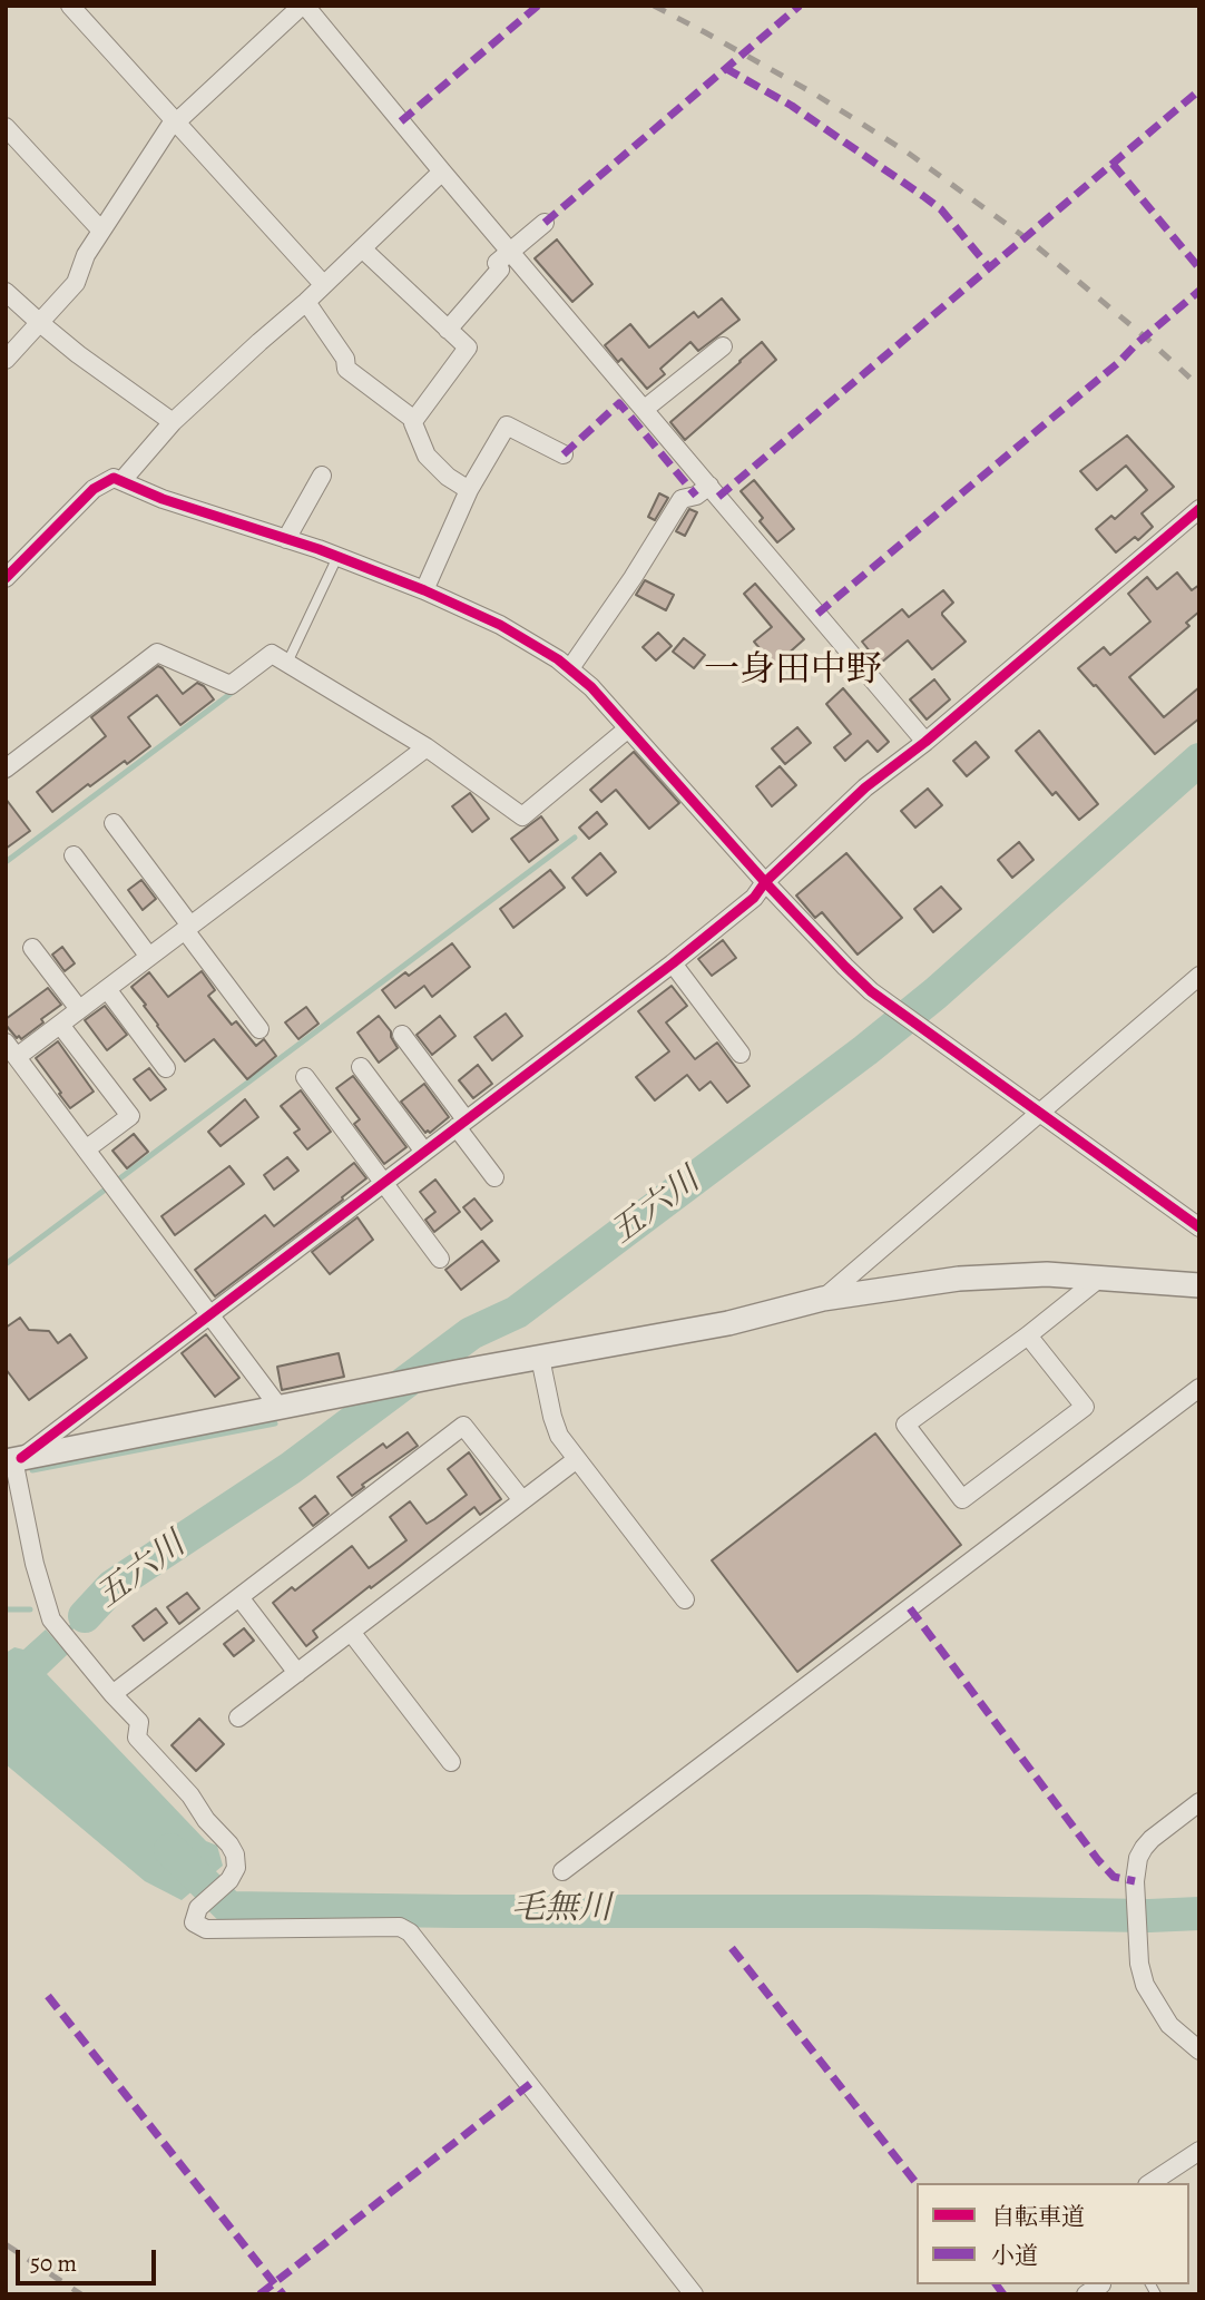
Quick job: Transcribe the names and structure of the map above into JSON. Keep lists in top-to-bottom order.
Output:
{
  "districts": ["一身田中野"],
  "water": ["五六川", "毛無川"],
  "legend": ["自転車道", "小道"],
  "scale_bar": "50 m"
}
